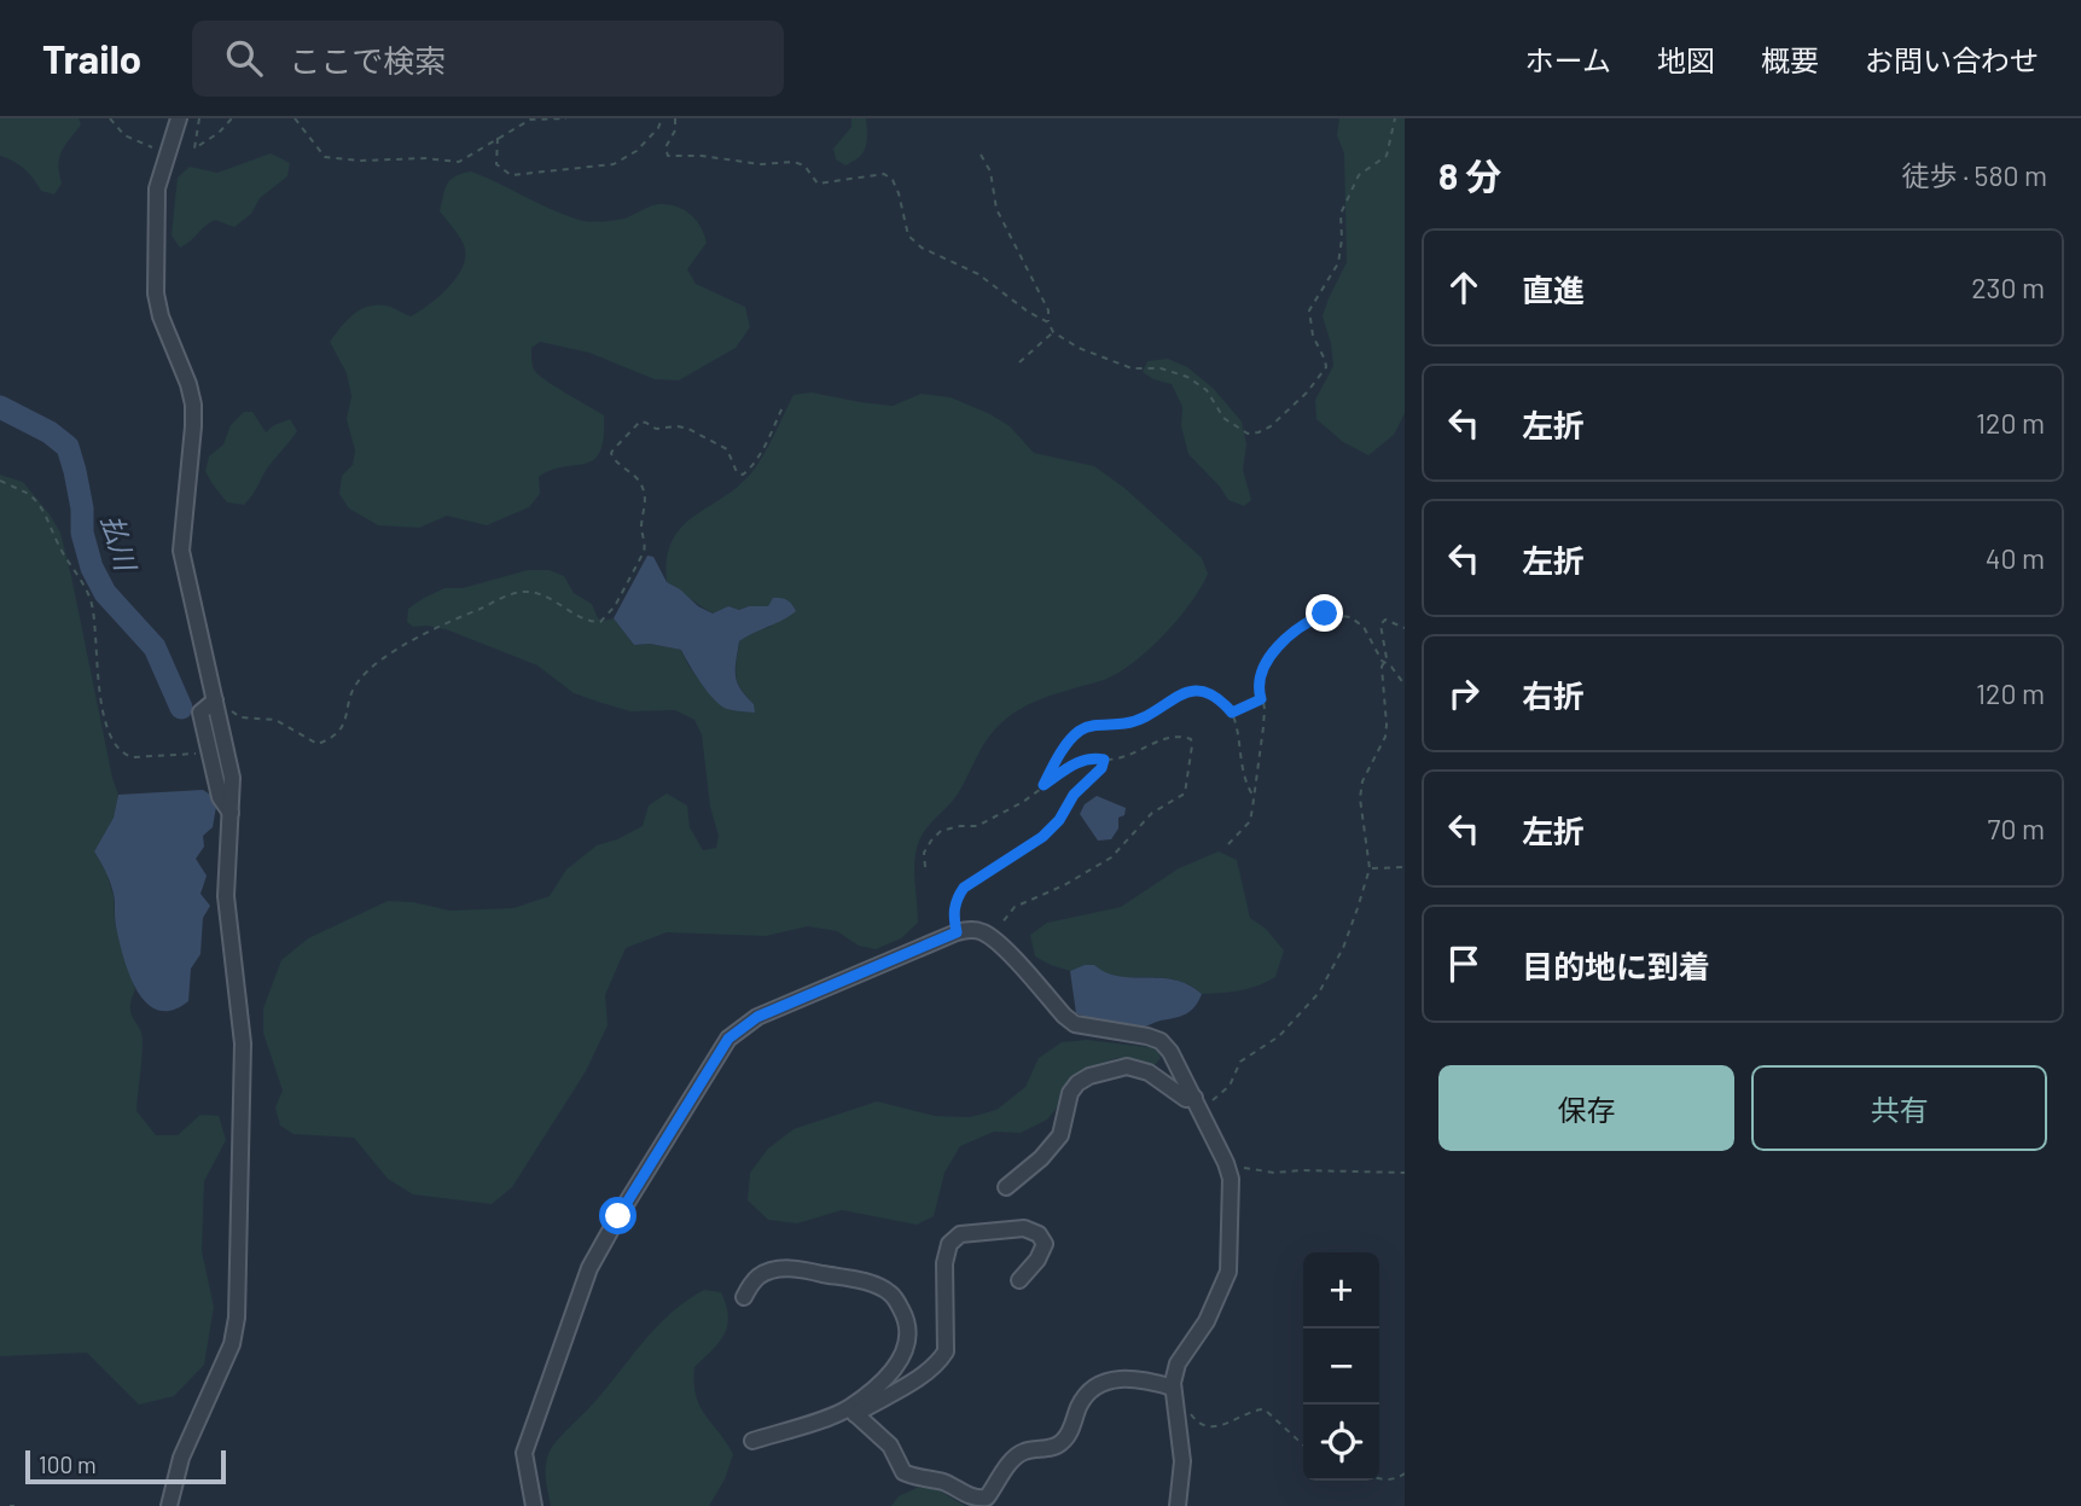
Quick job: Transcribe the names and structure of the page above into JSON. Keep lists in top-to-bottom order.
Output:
{
  "water": ["払川"],
  "scale_bar": "100 m",
  "page": {
    "header": "Trailo",
    "search": "ここで検索",
    "nav": [
      "ホーム",
      "地図",
      "概要",
      "お問い合わせ"
    ],
    "heading": ["8 分", "徒歩 · 580 m"],
    "list": [
      ["直進", "230 m"],
      ["左折", "120 m"],
      ["左折", "40 m"],
      ["右折", "120 m"],
      ["左折", "70 m"],
      "目的地に到着"
    ],
    "buttons": ["保存", "共有"],
    "map_buttons": ["+", "−"],
    "scale": "100 m"
  }
}
